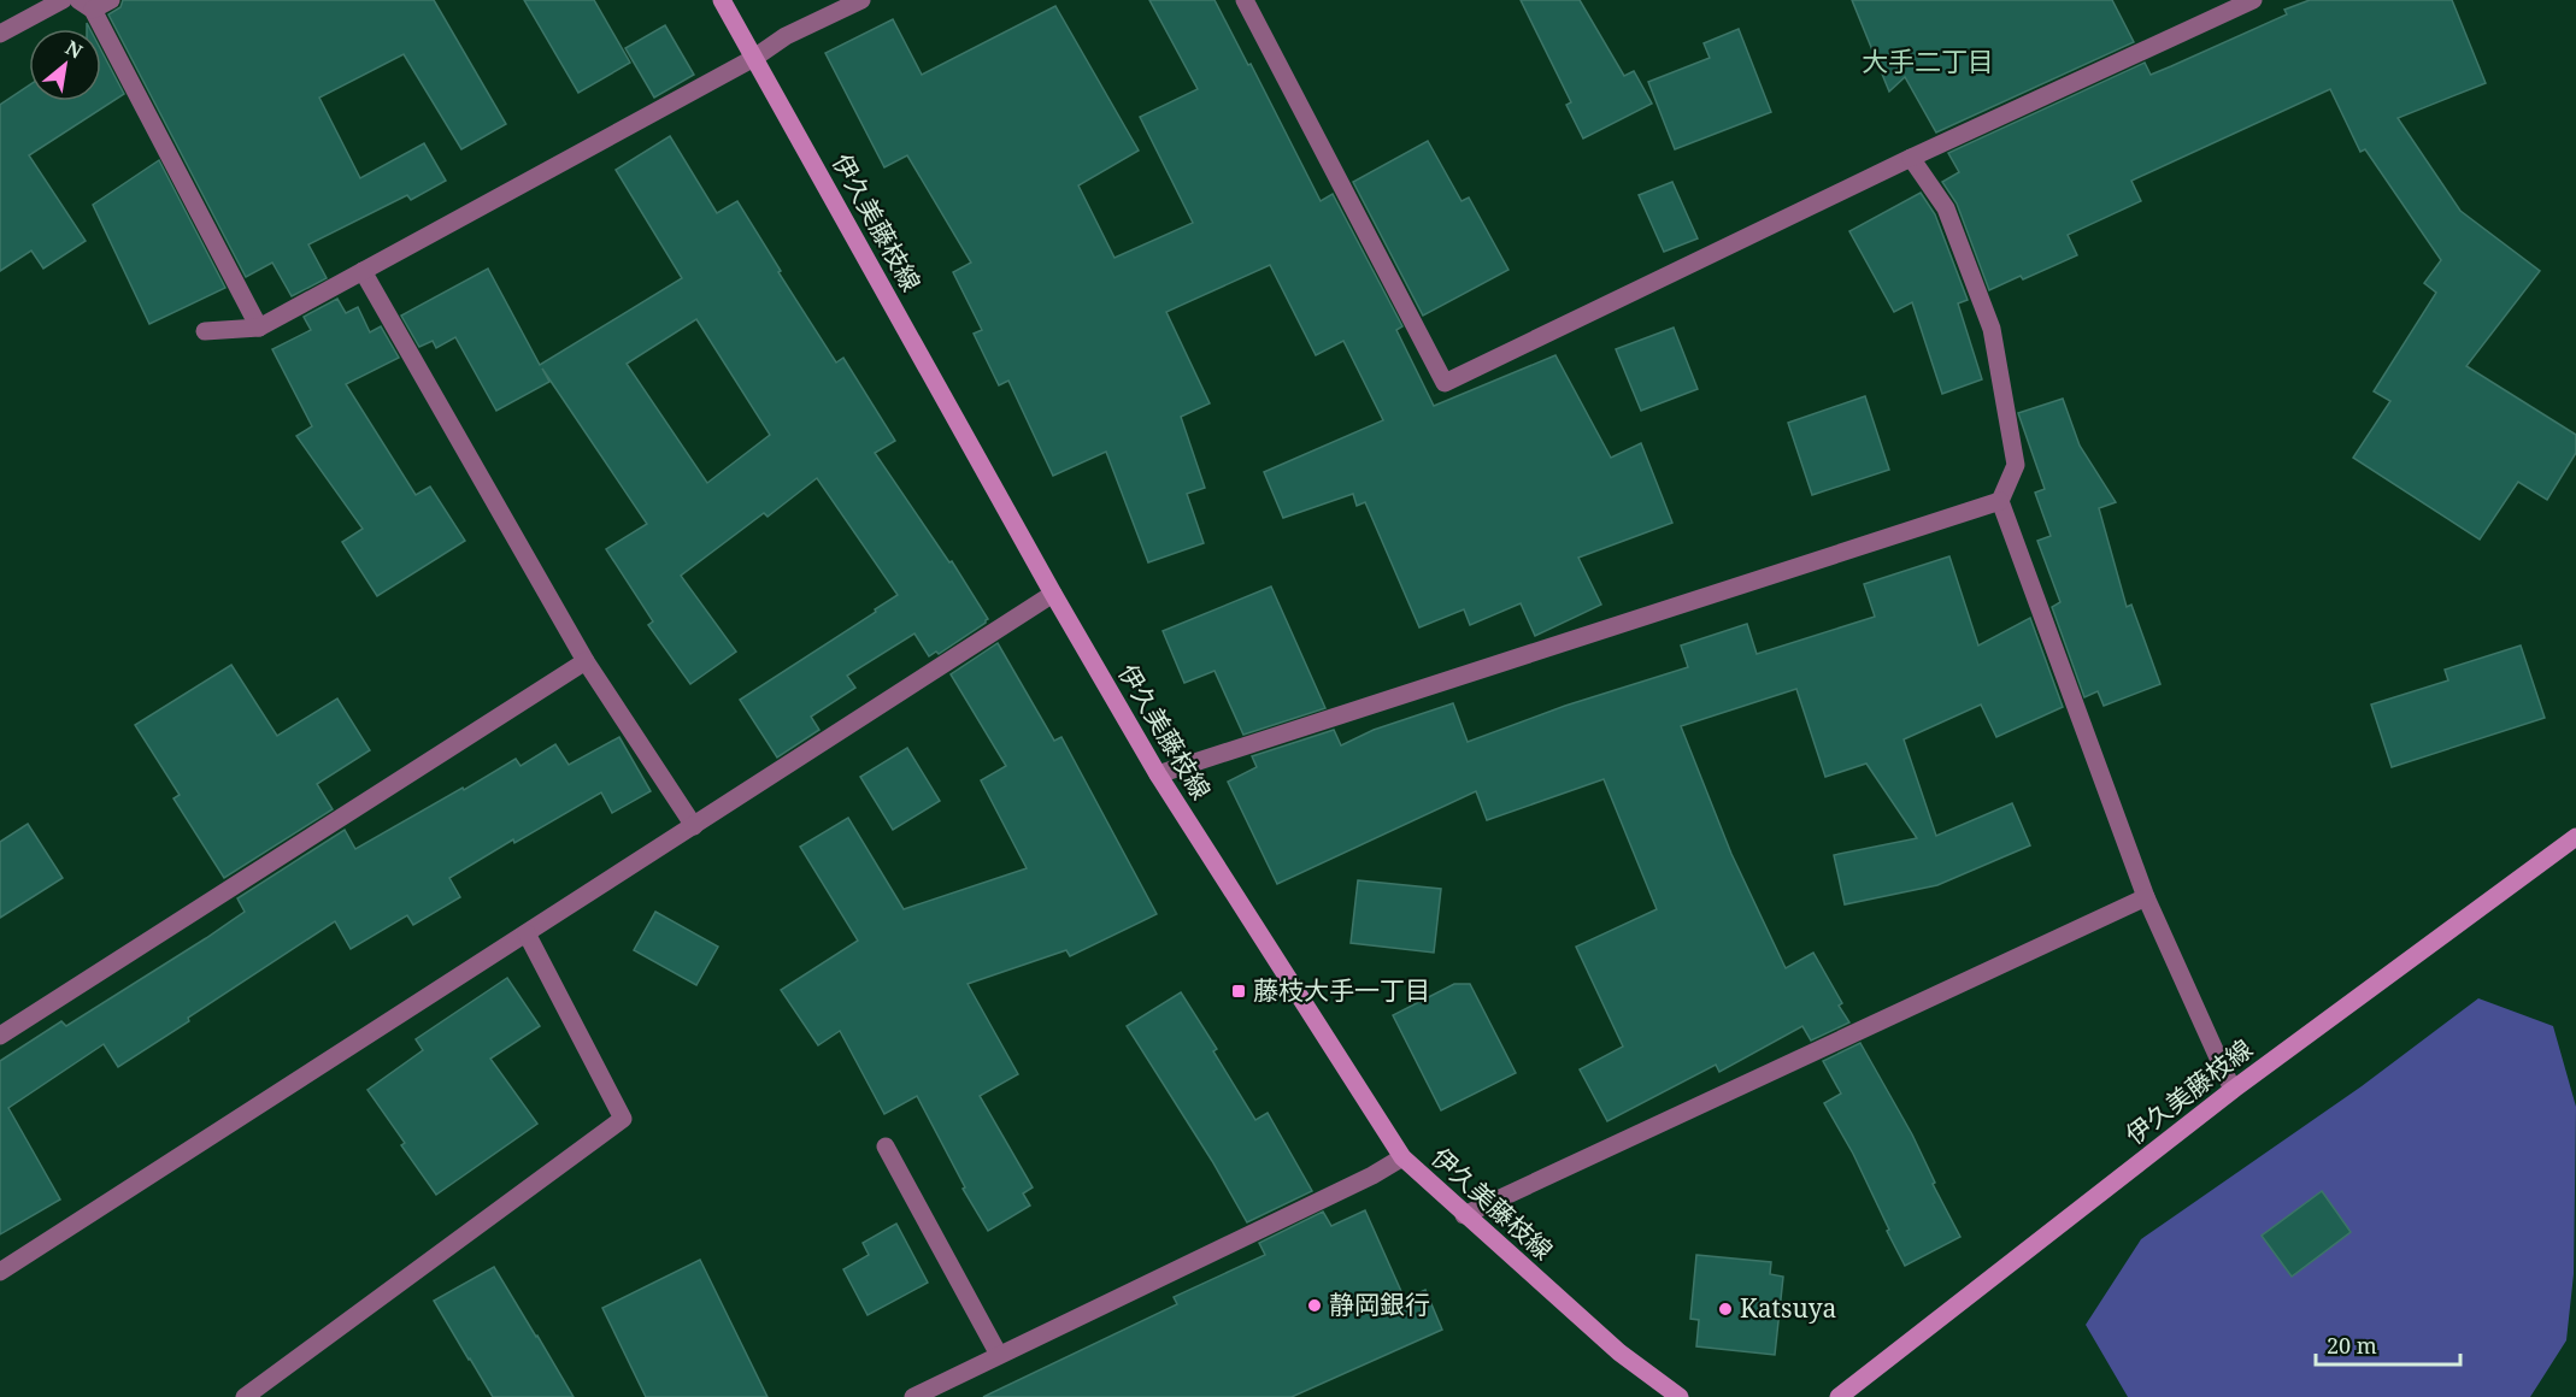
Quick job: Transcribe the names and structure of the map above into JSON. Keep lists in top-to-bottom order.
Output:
{
  "streets": {
    "main road": ["伊久美藤枝線"]
  },
  "districts": ["大手二丁目"],
  "places": {
    "transit": ["藤枝大手一丁目"],
    "other": ["静岡銀行", "Katsuya"]
  },
  "scale_bar": "20 m",
  "north": "top right"
}
